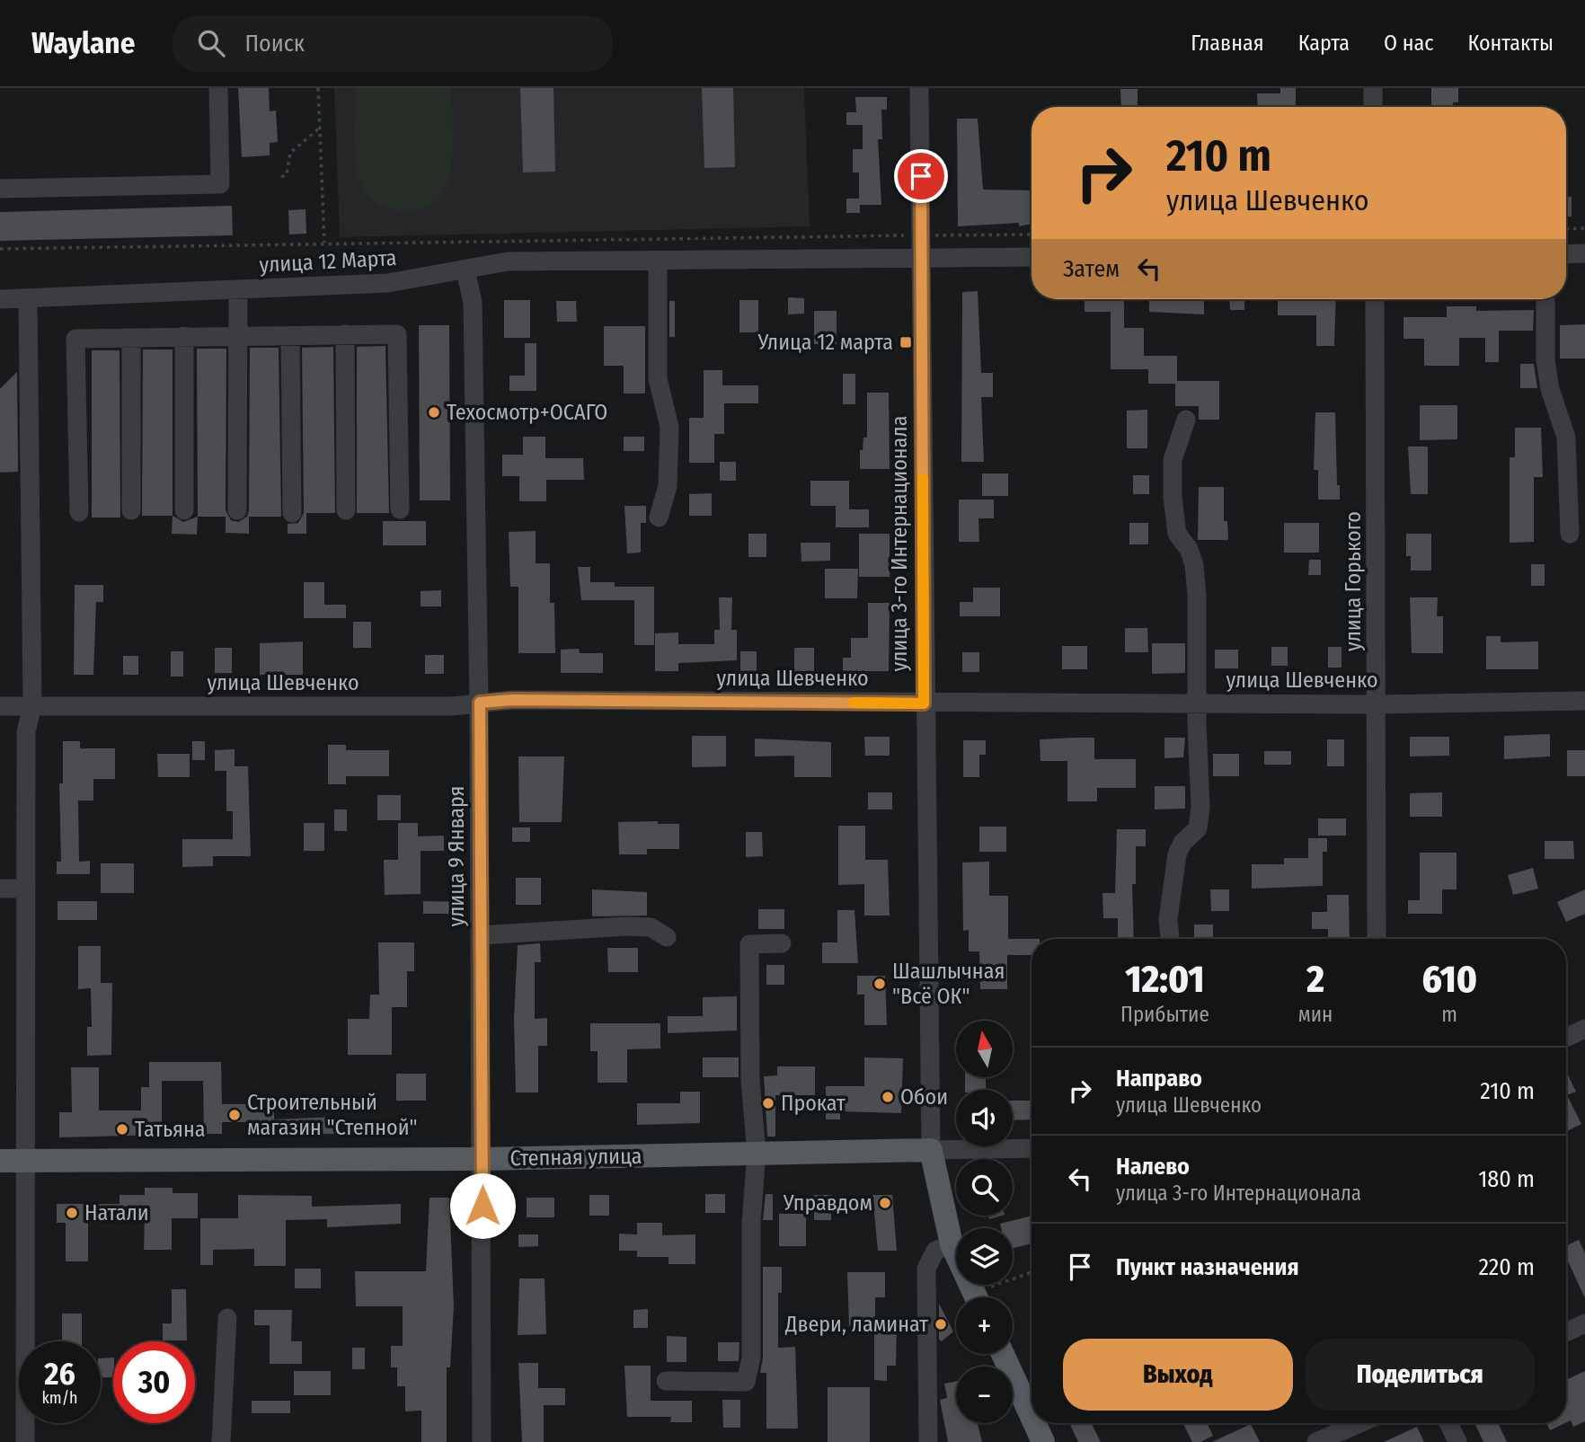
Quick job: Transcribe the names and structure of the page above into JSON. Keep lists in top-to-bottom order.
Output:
{
  "streets": {
    "main road": ["Степная улица"],
    "street": [
      "улица 12 Марта",
      "улица 3-го Интернационала",
      "улица Горького",
      "улица Шевченко",
      "улица 9 Января"
    ]
  },
  "crossings": [
    ["улица 12 Марта", "улица 3-го Интернационала"],
    ["улица 12 Марта", "улица 9 Января"],
    ["улица 3-го Интернационала", "улица Шевченко"],
    ["улица 3-го Интернационала", "Степная улица"],
    ["улица Горького", "улица Шевченко"],
    ["улица Шевченко", "улица 9 Января"],
    ["улица 9 Января", "Степная улица"]
  ],
  "places": {
    "transit": ["Улица 12 марта"],
    "other": [
      "Техосмотр+ОСАГО",
      "Шашлычная \"Всё ОК\"",
      "Обои",
      "Прокат",
      "Строительный магазин \"Степной\"",
      "Татьяна",
      "Управдом",
      "Натали",
      "Двери, ламинат"
    ]
  },
  "north": "top",
  "page": {
    "header": "Waylane",
    "search": "Поиск",
    "nav": [
      "Главная",
      "Карта",
      "О нас",
      "Контакты"
    ],
    "turn": ["210 m", "улица Шевченко"],
    "then": "Затем",
    "eta": [
      "12:01",
      "Прибытие",
      "2",
      "мин",
      "610",
      "m"
    ],
    "map_buttons": ["+", "−"],
    "list": [
      {
        "name": "Направо",
        "note": "улица Шевченко",
        "value": "210 m"
      },
      {
        "name": "Налево",
        "note": "улица 3-го Интернационала",
        "value": "180 m"
      },
      {
        "name": "Пункт назначения",
        "value": "220 m"
      }
    ],
    "buttons": ["Выход", "Поделиться"],
    "speed": "26 km/h",
    "limit": "30"
  }
}
